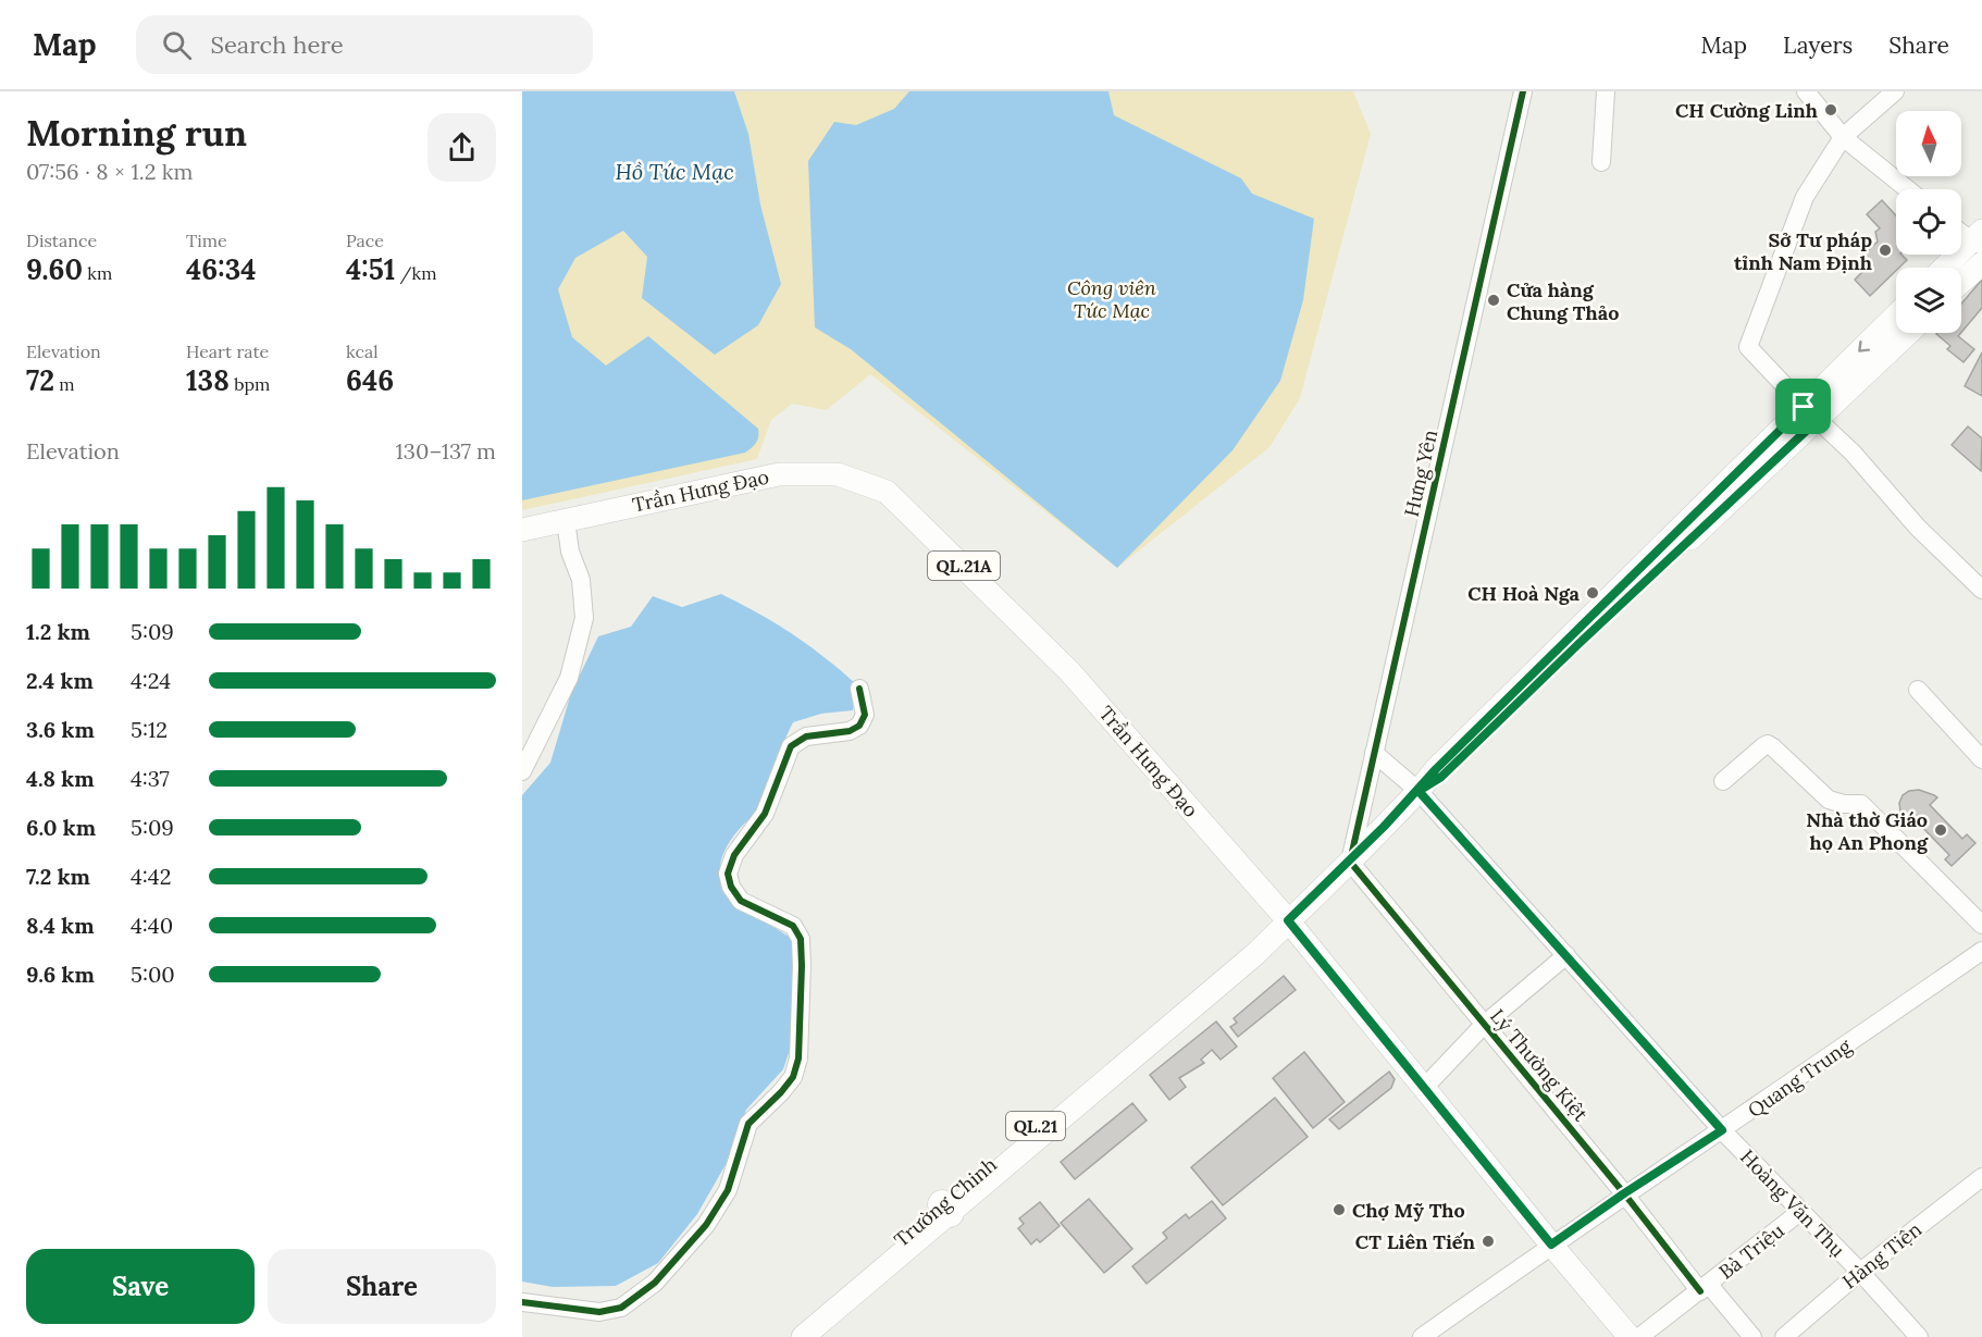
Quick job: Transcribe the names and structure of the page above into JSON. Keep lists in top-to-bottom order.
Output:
{
  "streets": {
    "main road": [
      "Trần Hưng Đạo",
      "QL.21A",
      "QL.21",
      "Trường Chinh"
    ],
    "street": [
      "Hưng Yên",
      "Lý Thường Kiệt",
      "Quang Trung",
      "Hoàng Văn Thụ",
      "Bà Triệu",
      "Hàng Tiện"
    ]
  },
  "crossings": [
    ["Hưng Yên", "Lý Thường Kiệt"],
    ["Hưng Yên", "Trường Chinh"],
    ["Hưng Yên", "Hoàng Văn Thụ"],
    ["Trần Hưng Đạo", "Quang Trung"],
    ["Trần Hưng Đạo", "Trường Chinh"],
    ["Lý Thường Kiệt", "Quang Trung"],
    ["Lý Thường Kiệt", "Trường Chinh"],
    ["Lý Thường Kiệt", "Bà Triệu"],
    ["Quang Trung", "Hoàng Văn Thụ"],
    ["Trường Chinh", "Hoàng Văn Thụ"],
    ["Hoàng Văn Thụ", "Bà Triệu"],
    ["Hoàng Văn Thụ", "Hàng Tiện"]
  ],
  "water": ["Hồ Tức Mạc"],
  "parks": ["Công viên Tức Mạc"],
  "places": [
    "CH Cường Linh",
    "Sở Tư pháp tỉnh Nam Định",
    "Cửa hàng Chung Thảo",
    "CH Hoà Nga",
    "Nhà thờ Giáo họ An Phong",
    "Chợ Mỹ Tho",
    "CT Liên Tiến"
  ],
  "north": "top",
  "page": {
    "header": "Map",
    "search": "Search here",
    "nav": ["Map", "Layers", "Share"],
    "heading": ["Morning run", "07:56 · 8 × 1.2 km"],
    "stats": [
      ["Distance", "9.60 km"],
      ["Time", "46:34"],
      ["Pace", "4:51 /km"],
      ["Elevation", "72 m"],
      ["Heart rate", "138 bpm"],
      ["kcal", "646"]
    ],
    "chart": ["Elevation", "130–137 m"],
    "list": [
      {
        "name": "1.2 km",
        "note": "5:09"
      },
      {
        "name": "2.4 km",
        "note": "4:24"
      },
      {
        "name": "3.6 km",
        "note": "5:12"
      },
      {
        "name": "4.8 km",
        "note": "4:37"
      },
      {
        "name": "6.0 km",
        "note": "5:09"
      },
      {
        "name": "7.2 km",
        "note": "4:42"
      },
      {
        "name": "8.4 km",
        "note": "4:40"
      },
      {
        "name": "9.6 km",
        "note": "5:00"
      }
    ],
    "buttons": ["Save", "Share"]
  }
}
